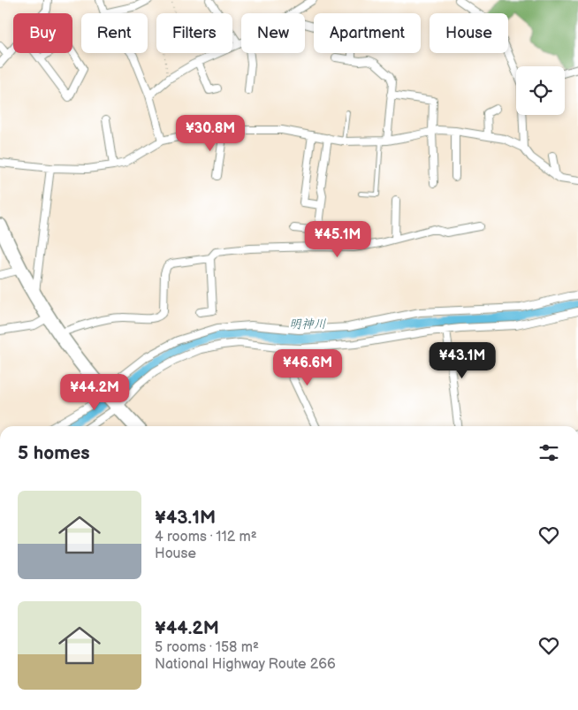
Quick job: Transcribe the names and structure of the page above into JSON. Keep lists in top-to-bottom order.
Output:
{
  "water": ["明神川"],
  "page": {
    "chip": [
      "Buy",
      "Rent",
      "Filters",
      "New",
      "Apartment",
      "House"
    ],
    "price": [
      "¥30.8M",
      "¥45.1M",
      "¥43.1M",
      "¥46.6M",
      "¥44.2M"
    ],
    "heading": "5 homes",
    "list": [
      {
        "name": "¥43.1M",
        "note": "4 rooms · 112 m² · House"
      },
      {
        "name": "¥44.2M",
        "note": "5 rooms · 158 m² · National Highway Route 266"
      }
    ]
  }
}
